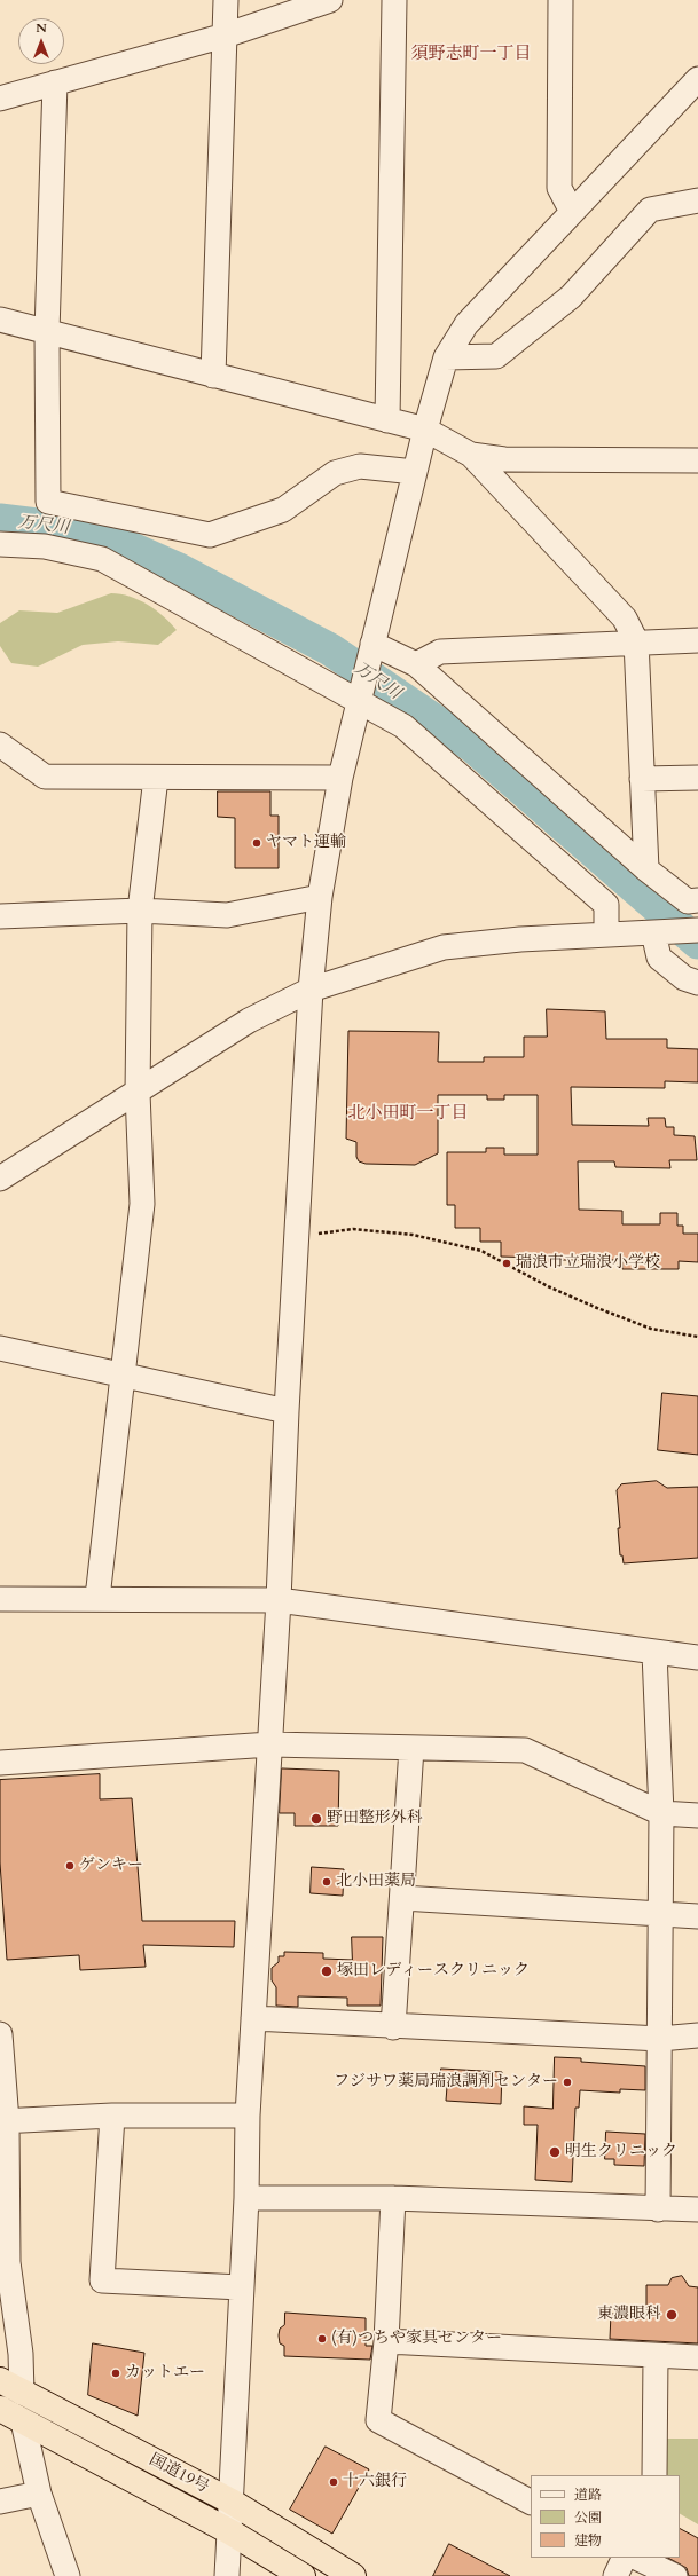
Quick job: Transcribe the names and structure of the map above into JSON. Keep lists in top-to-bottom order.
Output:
{
  "streets": {
    "highway": ["国道19号"]
  },
  "districts": ["須野志町一丁目", "北小田町一丁目"],
  "water": ["万尺川"],
  "places": [
    "ヤマト運輸",
    "瑞浪市立瑞浪小学校",
    "野田整形外科",
    "ゲンキー",
    "北小田薬局",
    "塚田レディースクリニック",
    "フジサワ薬局瑞浪調剤センター",
    "明生クリニック",
    "東濃眼科",
    "(有)つちや家具センター",
    "カットエー",
    "十六銀行"
  ],
  "legend": ["道路", "公園", "建物"],
  "north": "top"
}
